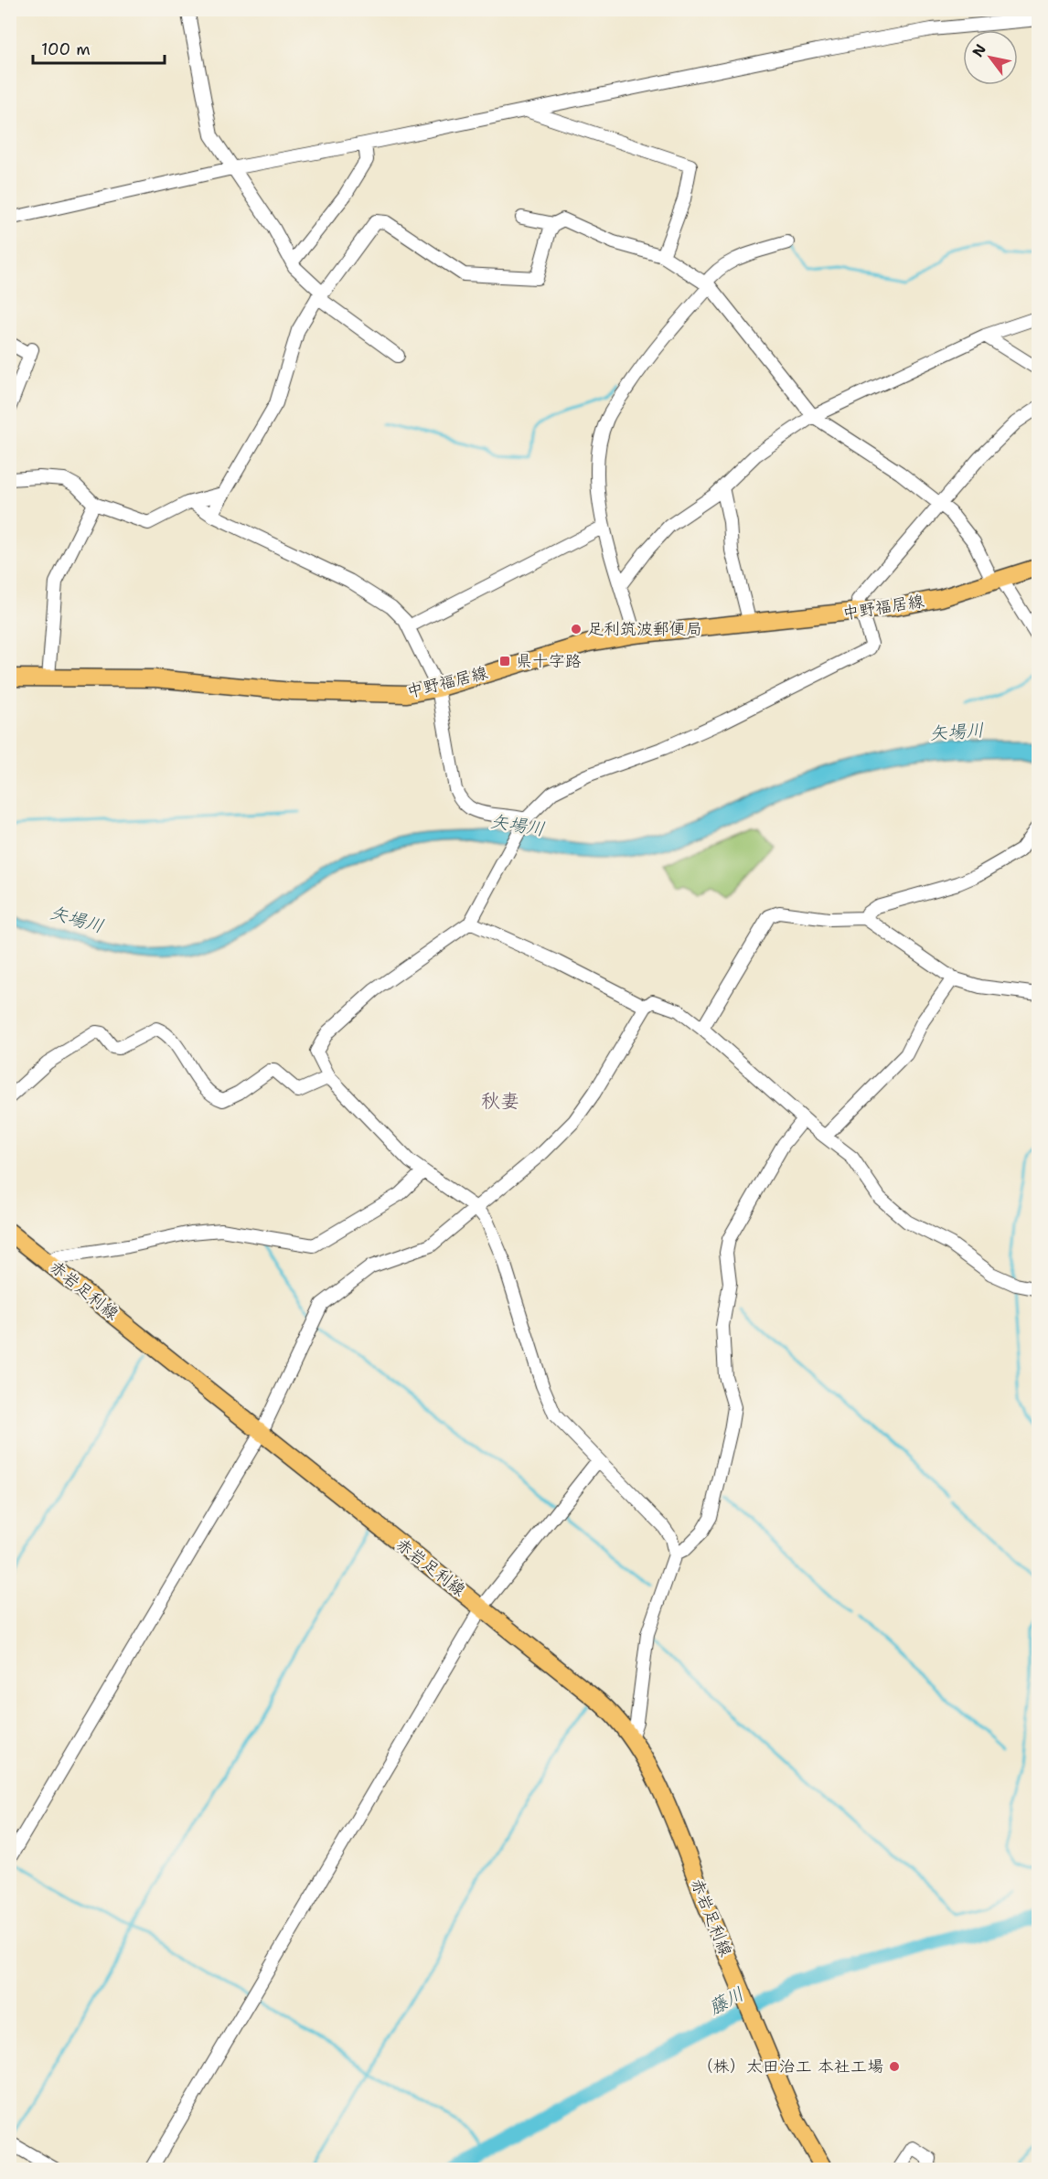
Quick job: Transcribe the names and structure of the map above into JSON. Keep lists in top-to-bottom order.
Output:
{
  "streets": {
    "main road": ["中野福居線", "赤岩足利線"]
  },
  "districts": ["秋妻"],
  "water": ["矢場川", "藤川"],
  "places": {
    "other": ["足利筑波郵便局", "（株）太田治工 本社工場"],
    "transit": ["県十字路"]
  },
  "scale_bar": "100 m",
  "north": "top left"
}
